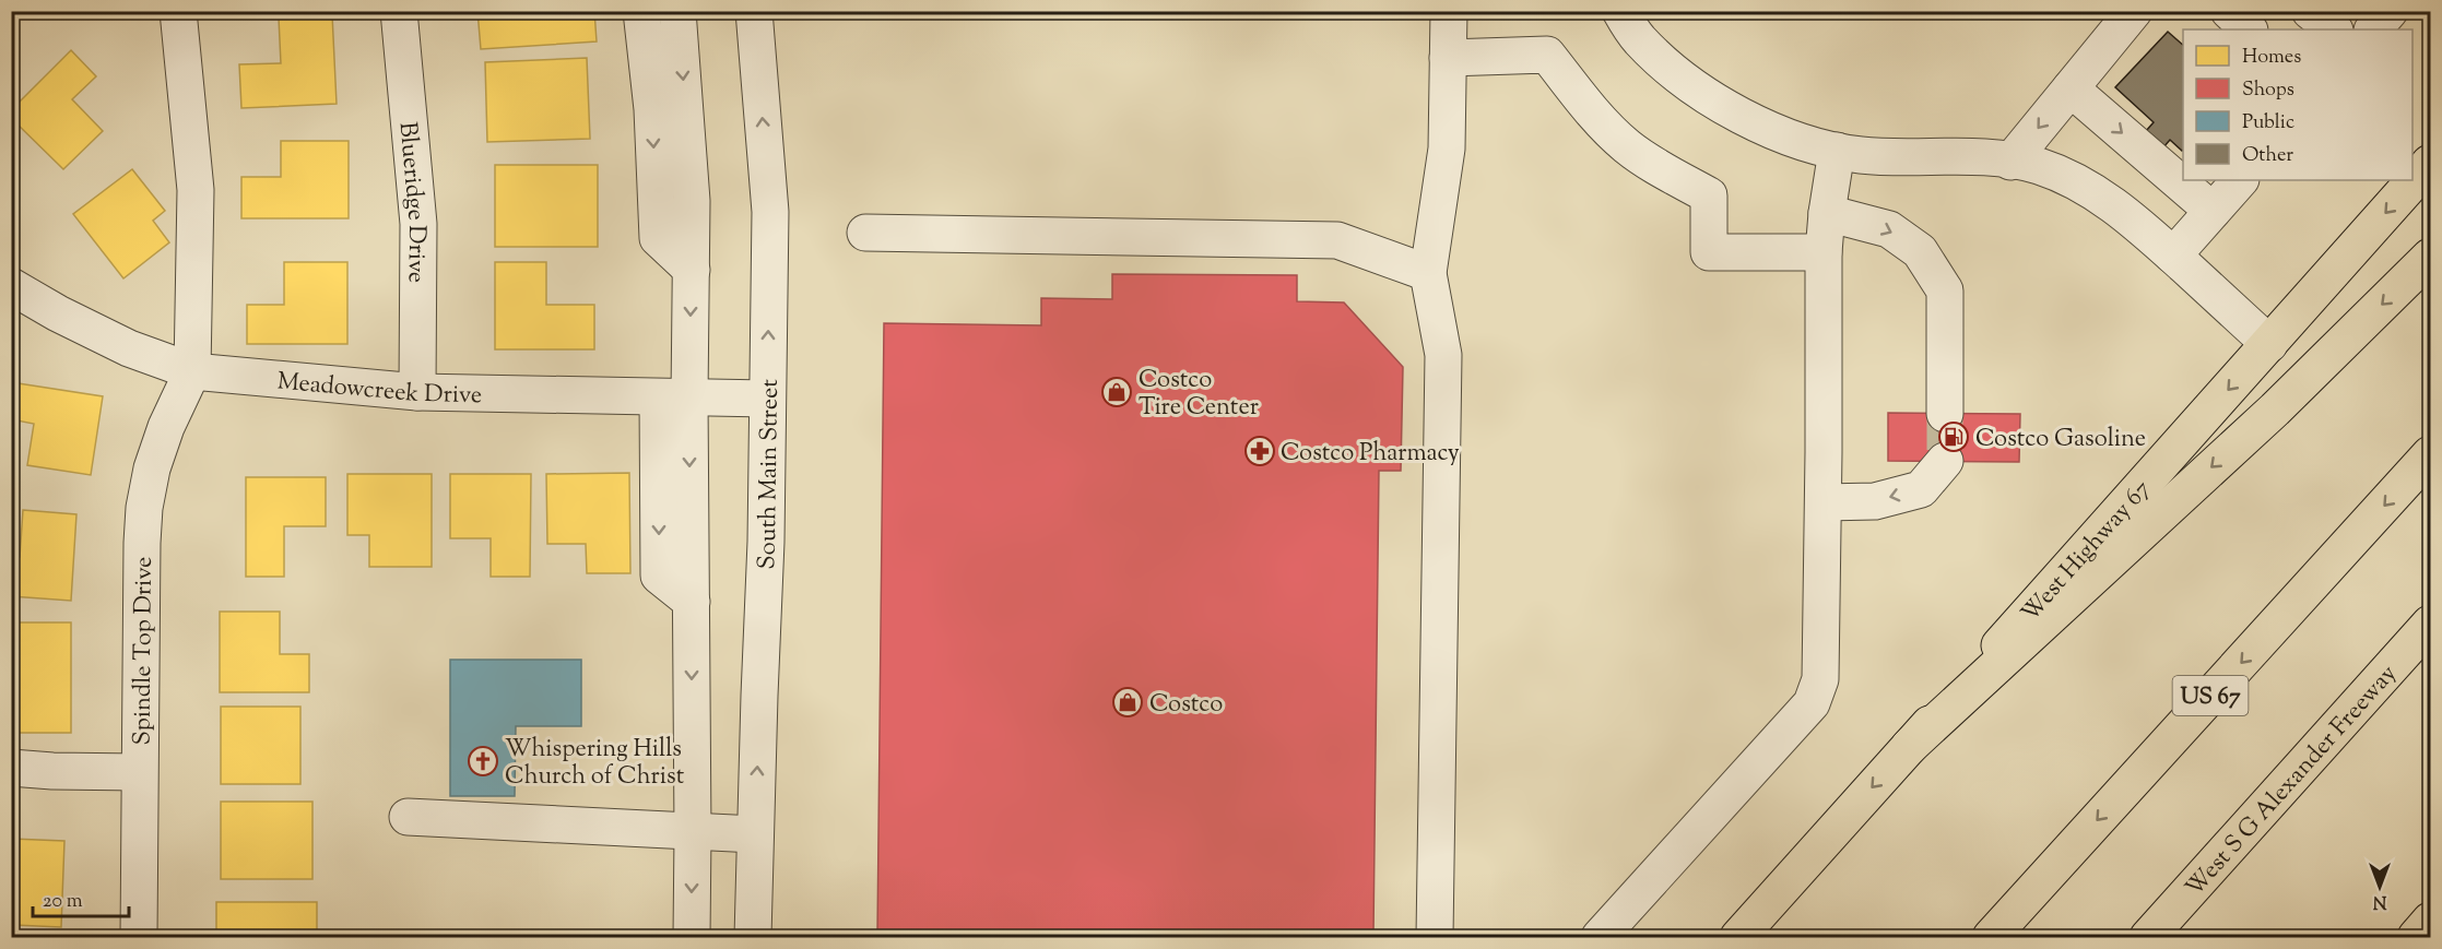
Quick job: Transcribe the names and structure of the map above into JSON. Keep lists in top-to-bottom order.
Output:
{
  "streets": {
    "main road": ["West Highway 67", "US 67", "West S G Alexander Freeway"],
    "street": [
      "Blueridge Drive",
      "Meadowcreek Drive",
      "South Main Street",
      "Spindle Top Drive"
    ]
  },
  "crossings": [
    ["Blueridge Drive", "Meadowcreek Drive"],
    ["Meadowcreek Drive", "South Main Street"],
    ["Meadowcreek Drive", "Spindle Top Drive"]
  ],
  "places": {
    "shop": ["Costco Tire Center", "Costco"],
    "fuel station": ["Costco Gasoline"],
    "pharmacy": ["Costco Pharmacy"],
    "church": ["Whispering Hills Church of Christ"]
  },
  "legend": [
    "Homes",
    "Shops",
    "Public",
    "Other"
  ],
  "scale_bar": "20 m",
  "north": "bottom"
}
